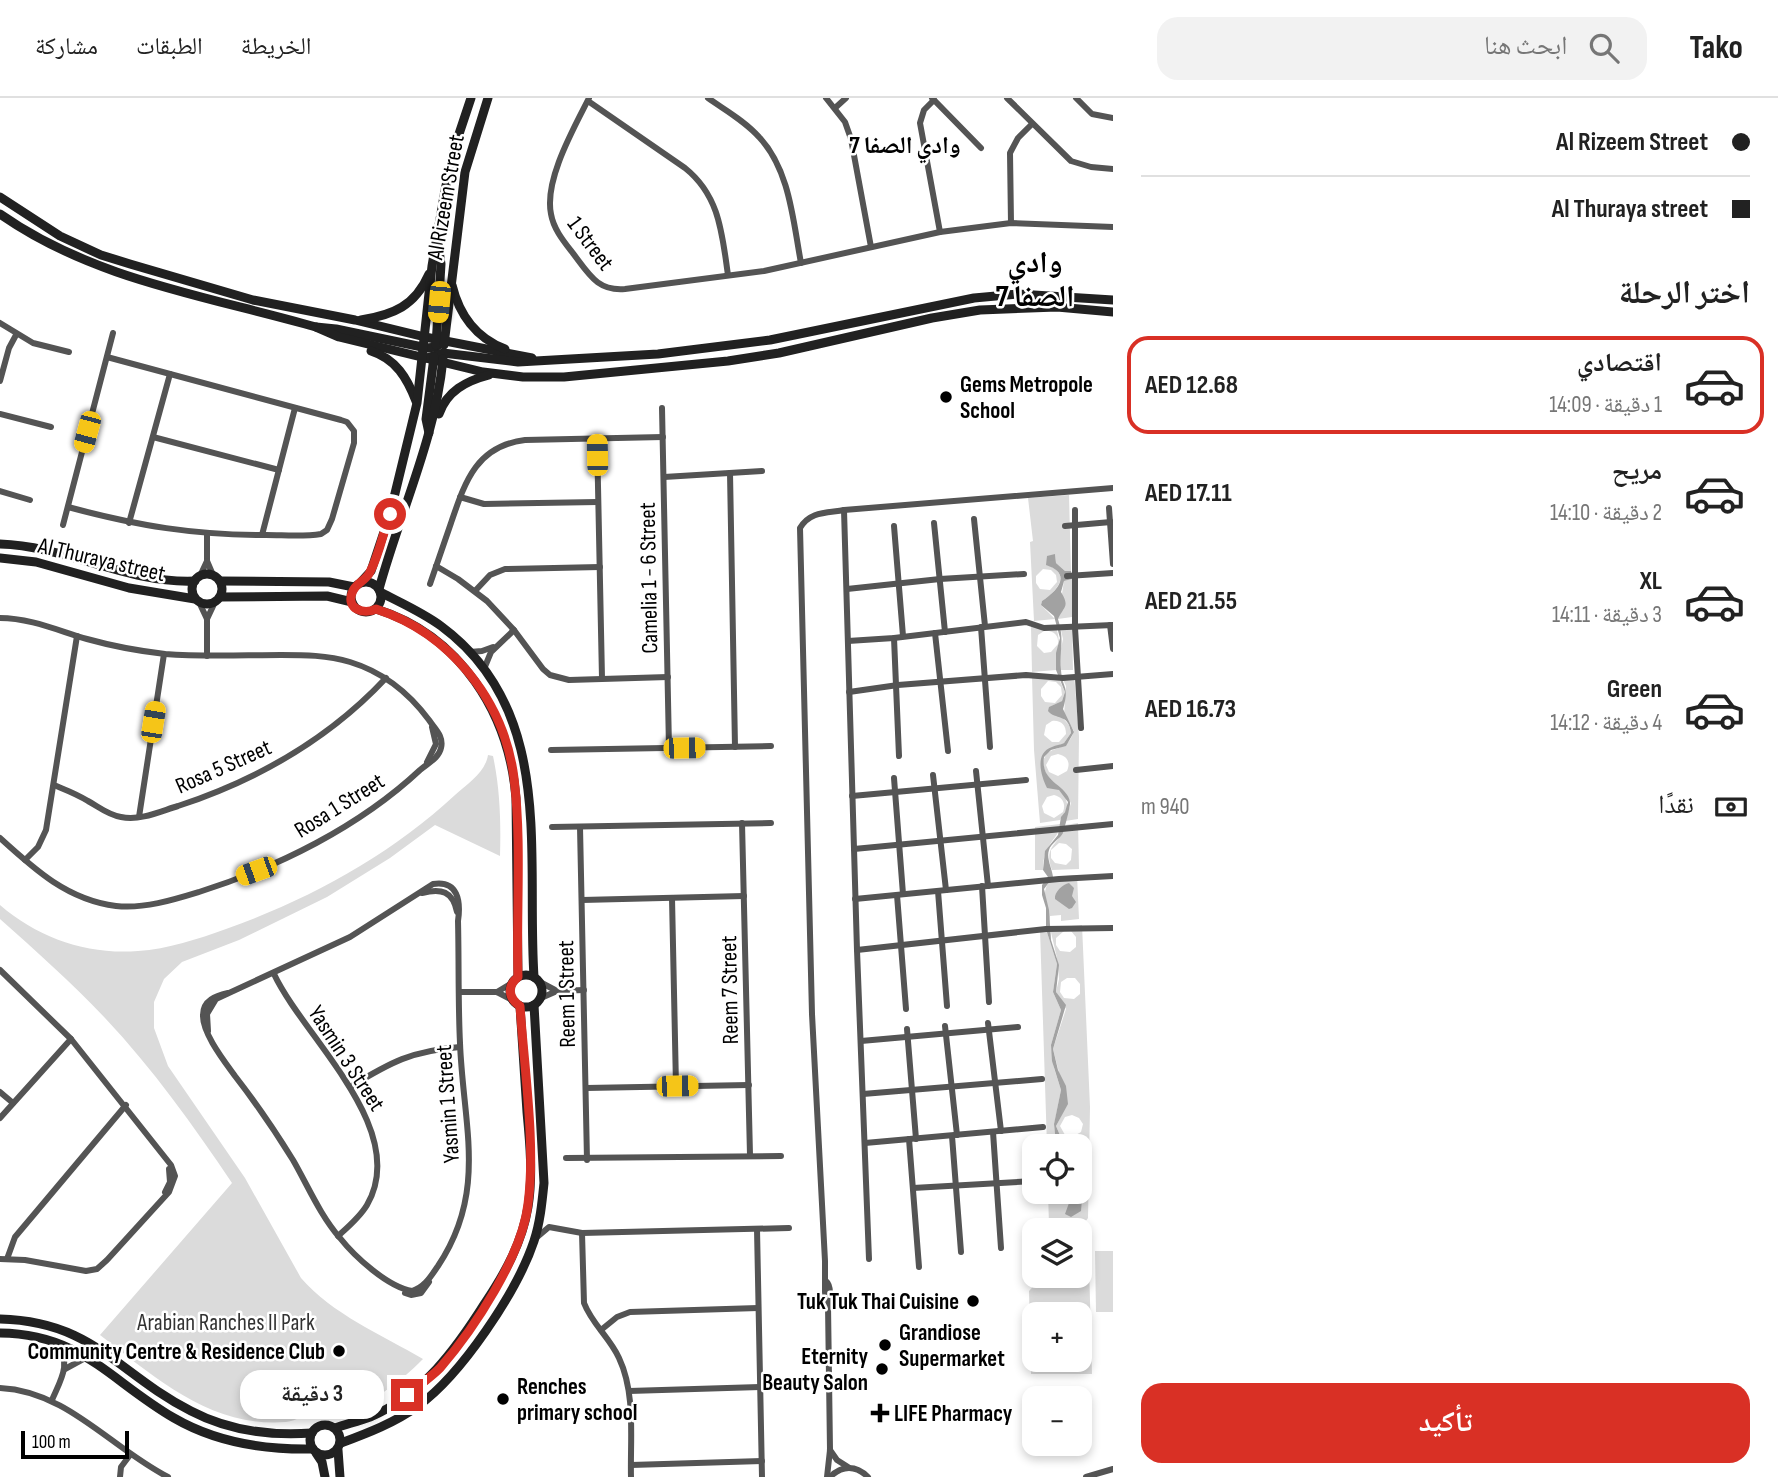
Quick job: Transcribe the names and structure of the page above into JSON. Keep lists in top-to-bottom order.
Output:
{
  "streets": {
    "street": [
      "Al Rizeem Street",
      "1 Street",
      "Al Thuraya street",
      "Camelia 1 - 6 Street",
      "Rosa 5 Street",
      "Rosa 1 Street",
      "Reem 7 Street",
      "Reem 1 Street",
      "Yasmin 3 Street",
      "Yasmin 1 Street"
    ]
  },
  "crossings": [
    ["Rosa 5 Street", "Rosa 1 Street"],
    ["Yasmin 3 Street", "Yasmin 1 Street"]
  ],
  "districts": ["وادي الصفا 7", "وادي الصفا 7"],
  "parks": ["Arabian Ranches II Park"],
  "places": {
    "other": [
      "Gems Metropole School",
      "Tuk Tuk Thai Cuisine",
      "Grandiose Supermarket",
      "Community Centre & Residence Club",
      "Eternity Beauty Salon",
      "Renches primary school"
    ],
    "health": ["LIFE Pharmacy"]
  },
  "scale_bar": "100 m",
  "page": {
    "header": "Tako",
    "search": "ابحث هنا",
    "nav": ["الخريطة", "الطبقات", "مشاركة"],
    "banner": ["Al Rizeem Street", "Al Thuraya street"],
    "heading": "اختر الرحلة",
    "list": [
      {
        "name": "اقتصادي",
        "note": "1 دقيقة · 14:09",
        "value": "AED 12.68"
      },
      {
        "name": "مريح",
        "note": "2 دقيقة · 14:10",
        "value": "AED 17.11"
      },
      {
        "name": "XL",
        "note": "3 دقيقة · 14:11",
        "value": "AED 21.55"
      },
      {
        "name": "Green",
        "note": "4 دقيقة · 14:12",
        "value": "AED 16.73"
      }
    ],
    "pay": ["نقدًا", "940 m"],
    "map_buttons": ["+", "−"],
    "buttons": "تأكيد",
    "bubble": "3 دقيقة",
    "scale": "100 m"
  }
}
